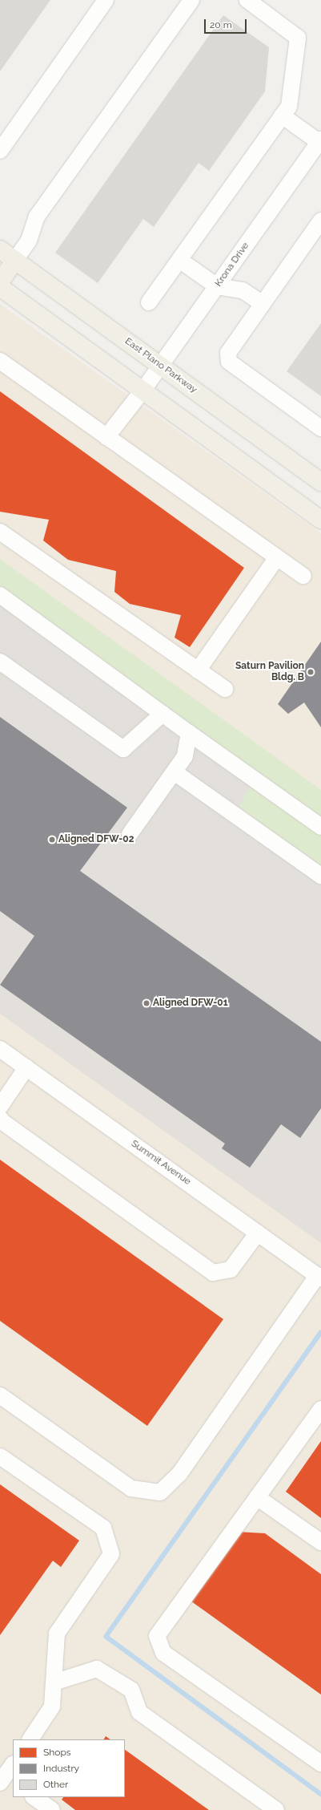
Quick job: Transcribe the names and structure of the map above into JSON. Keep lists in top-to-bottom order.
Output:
{
  "streets": {
    "main road": ["East Plano Parkway"],
    "street": ["Krona Drive", "Summit Avenue"]
  },
  "crossings": [
    ["Krona Drive", "East Plano Parkway"]
  ],
  "places": ["Saturn Pavilion Bldg. B", "Aligned DFW-02", "Aligned DFW-01"],
  "legend": ["Shops", "Industry", "Other"],
  "scale_bar": "20 m"
}
